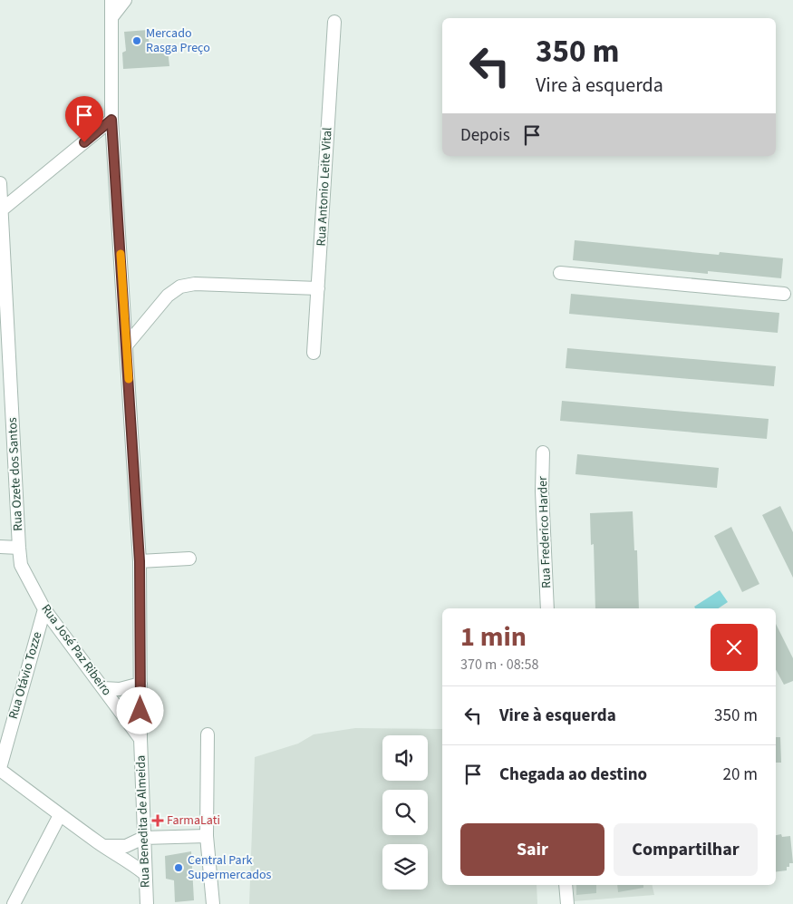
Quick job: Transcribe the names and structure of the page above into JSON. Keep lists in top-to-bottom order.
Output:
{
  "streets": {
    "street": [
      "Rua Antonio Leite Vital",
      "Rua Ozete dos Santos",
      "Rua Frederico Harder",
      "Rua José Paz Ribeiro",
      "Rua Otávio Tozze",
      "Rua Benedita de Almeida"
    ]
  },
  "crossings": [
    ["Rua Ozete dos Santos", "Rua José Paz Ribeiro"],
    ["Rua José Paz Ribeiro", "Rua Otávio Tozze"],
    ["Rua José Paz Ribeiro", "Rua Benedita de Almeida"]
  ],
  "places": {
    "other": ["Mercado Rasga Preço", "Central Park Supermercados"],
    "health": ["FarmaLati"]
  },
  "page": {
    "turn": ["350 m", "Vire à esquerda"],
    "then": "Depois",
    "heading": ["1 min", "370 m · 08:58"],
    "list": [
      {
        "name": "Vire à esquerda",
        "value": "350 m"
      },
      {
        "name": "Chegada ao destino",
        "value": "20 m"
      }
    ],
    "buttons": ["Sair", "Compartilhar"]
  }
}
